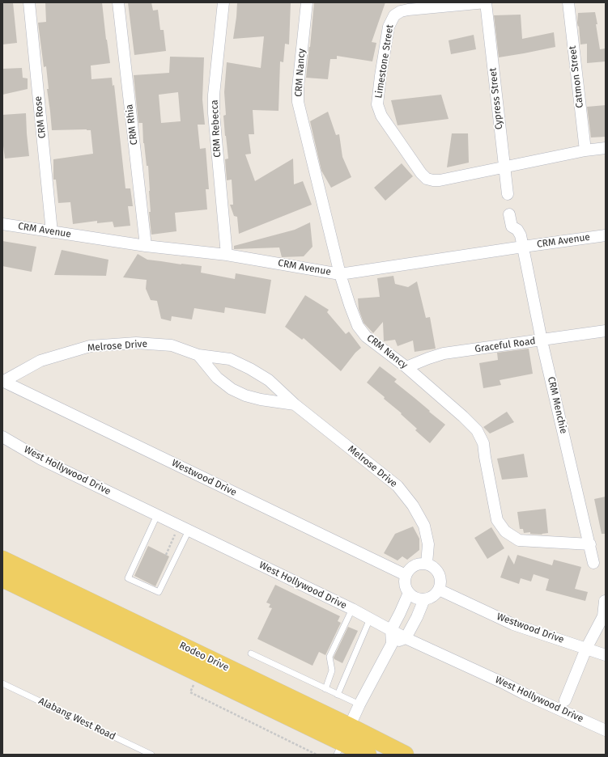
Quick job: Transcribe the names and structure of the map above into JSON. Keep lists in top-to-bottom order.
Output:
{
  "streets": {
    "main road": ["Rodeo Drive"],
    "street": [
      "Limestone Street",
      "CRM Nancy",
      "Catmon Street",
      "Cypress Street",
      "CRM Rose",
      "CRM Rhia",
      "CRM Rebecca",
      "CRM Avenue",
      "Graceful Road",
      "Melrose Drive",
      "CRM Menchie",
      "West Hollywood Drive",
      "Westwood Drive"
    ],
    "lane": ["Alabang West Road"]
  },
  "crossings": [
    ["Limestone Street", "Catmon Street"],
    ["Limestone Street", "Cypress Street"],
    ["CRM Nancy", "CRM Avenue"],
    ["CRM Nancy", "Graceful Road"],
    ["CRM Nancy", "CRM Menchie"],
    ["CRM Rose", "CRM Avenue"],
    ["CRM Rhia", "CRM Avenue"],
    ["CRM Rebecca", "CRM Avenue"],
    ["CRM Avenue", "CRM Menchie"],
    ["Graceful Road", "CRM Menchie"],
    ["Melrose Drive", "Westwood Drive"]
  ]
}
